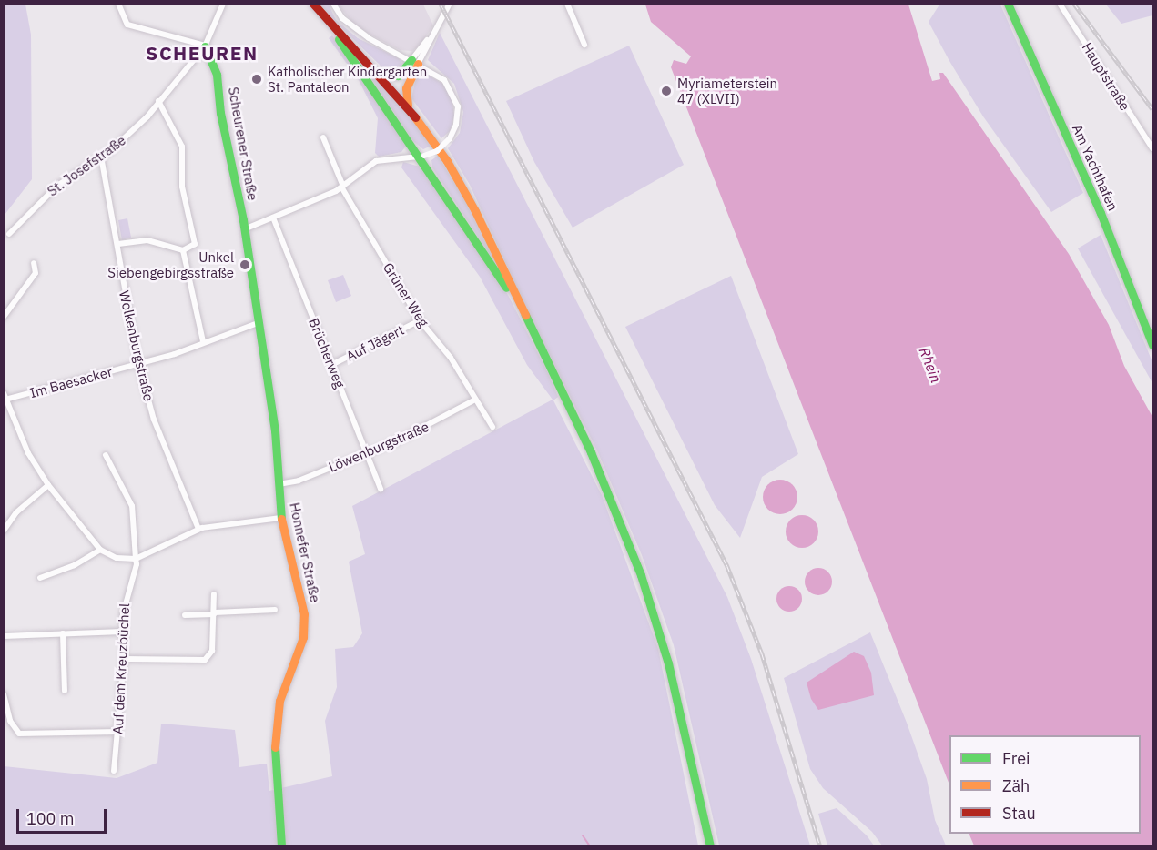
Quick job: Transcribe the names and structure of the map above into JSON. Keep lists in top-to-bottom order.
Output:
{
  "streets": {
    "main road": ["Scheurener Straße", "Am Yachthafen", "Honnefer Straße"],
    "street": [
      "Hauptstraße",
      "St. Josefstraße",
      "Grüner Weg",
      "Auf Jägert",
      "Wolkenburgstraße",
      "Brücherweg",
      "Im Baesacker",
      "Löwenburgstraße",
      "Auf dem Kreuzbüchel"
    ]
  },
  "crossings": [
    ["Scheurener Straße", "St. Josefstraße"],
    ["Scheurener Straße", "Honnefer Straße"],
    ["St. Josefstraße", "Wolkenburgstraße"],
    ["Grüner Weg", "Auf Jägert"],
    ["Grüner Weg", "Löwenburgstraße"],
    ["Auf Jägert", "Brücherweg"],
    ["Wolkenburgstraße", "Im Baesacker"],
    ["Brücherweg", "Löwenburgstraße"],
    ["Im Baesacker", "Honnefer Straße"],
    ["Löwenburgstraße", "Honnefer Straße"]
  ],
  "districts": ["SCHEUREN"],
  "water": ["Rhein"],
  "places": ["Katholischer Kindergarten St. Pantaleon", "Myriameterstein 47 (XLVII)", "Unkel Siebengebirgsstraße"],
  "legend": ["Frei", "Zäh", "Stau"],
  "scale_bar": "100 m"
}
